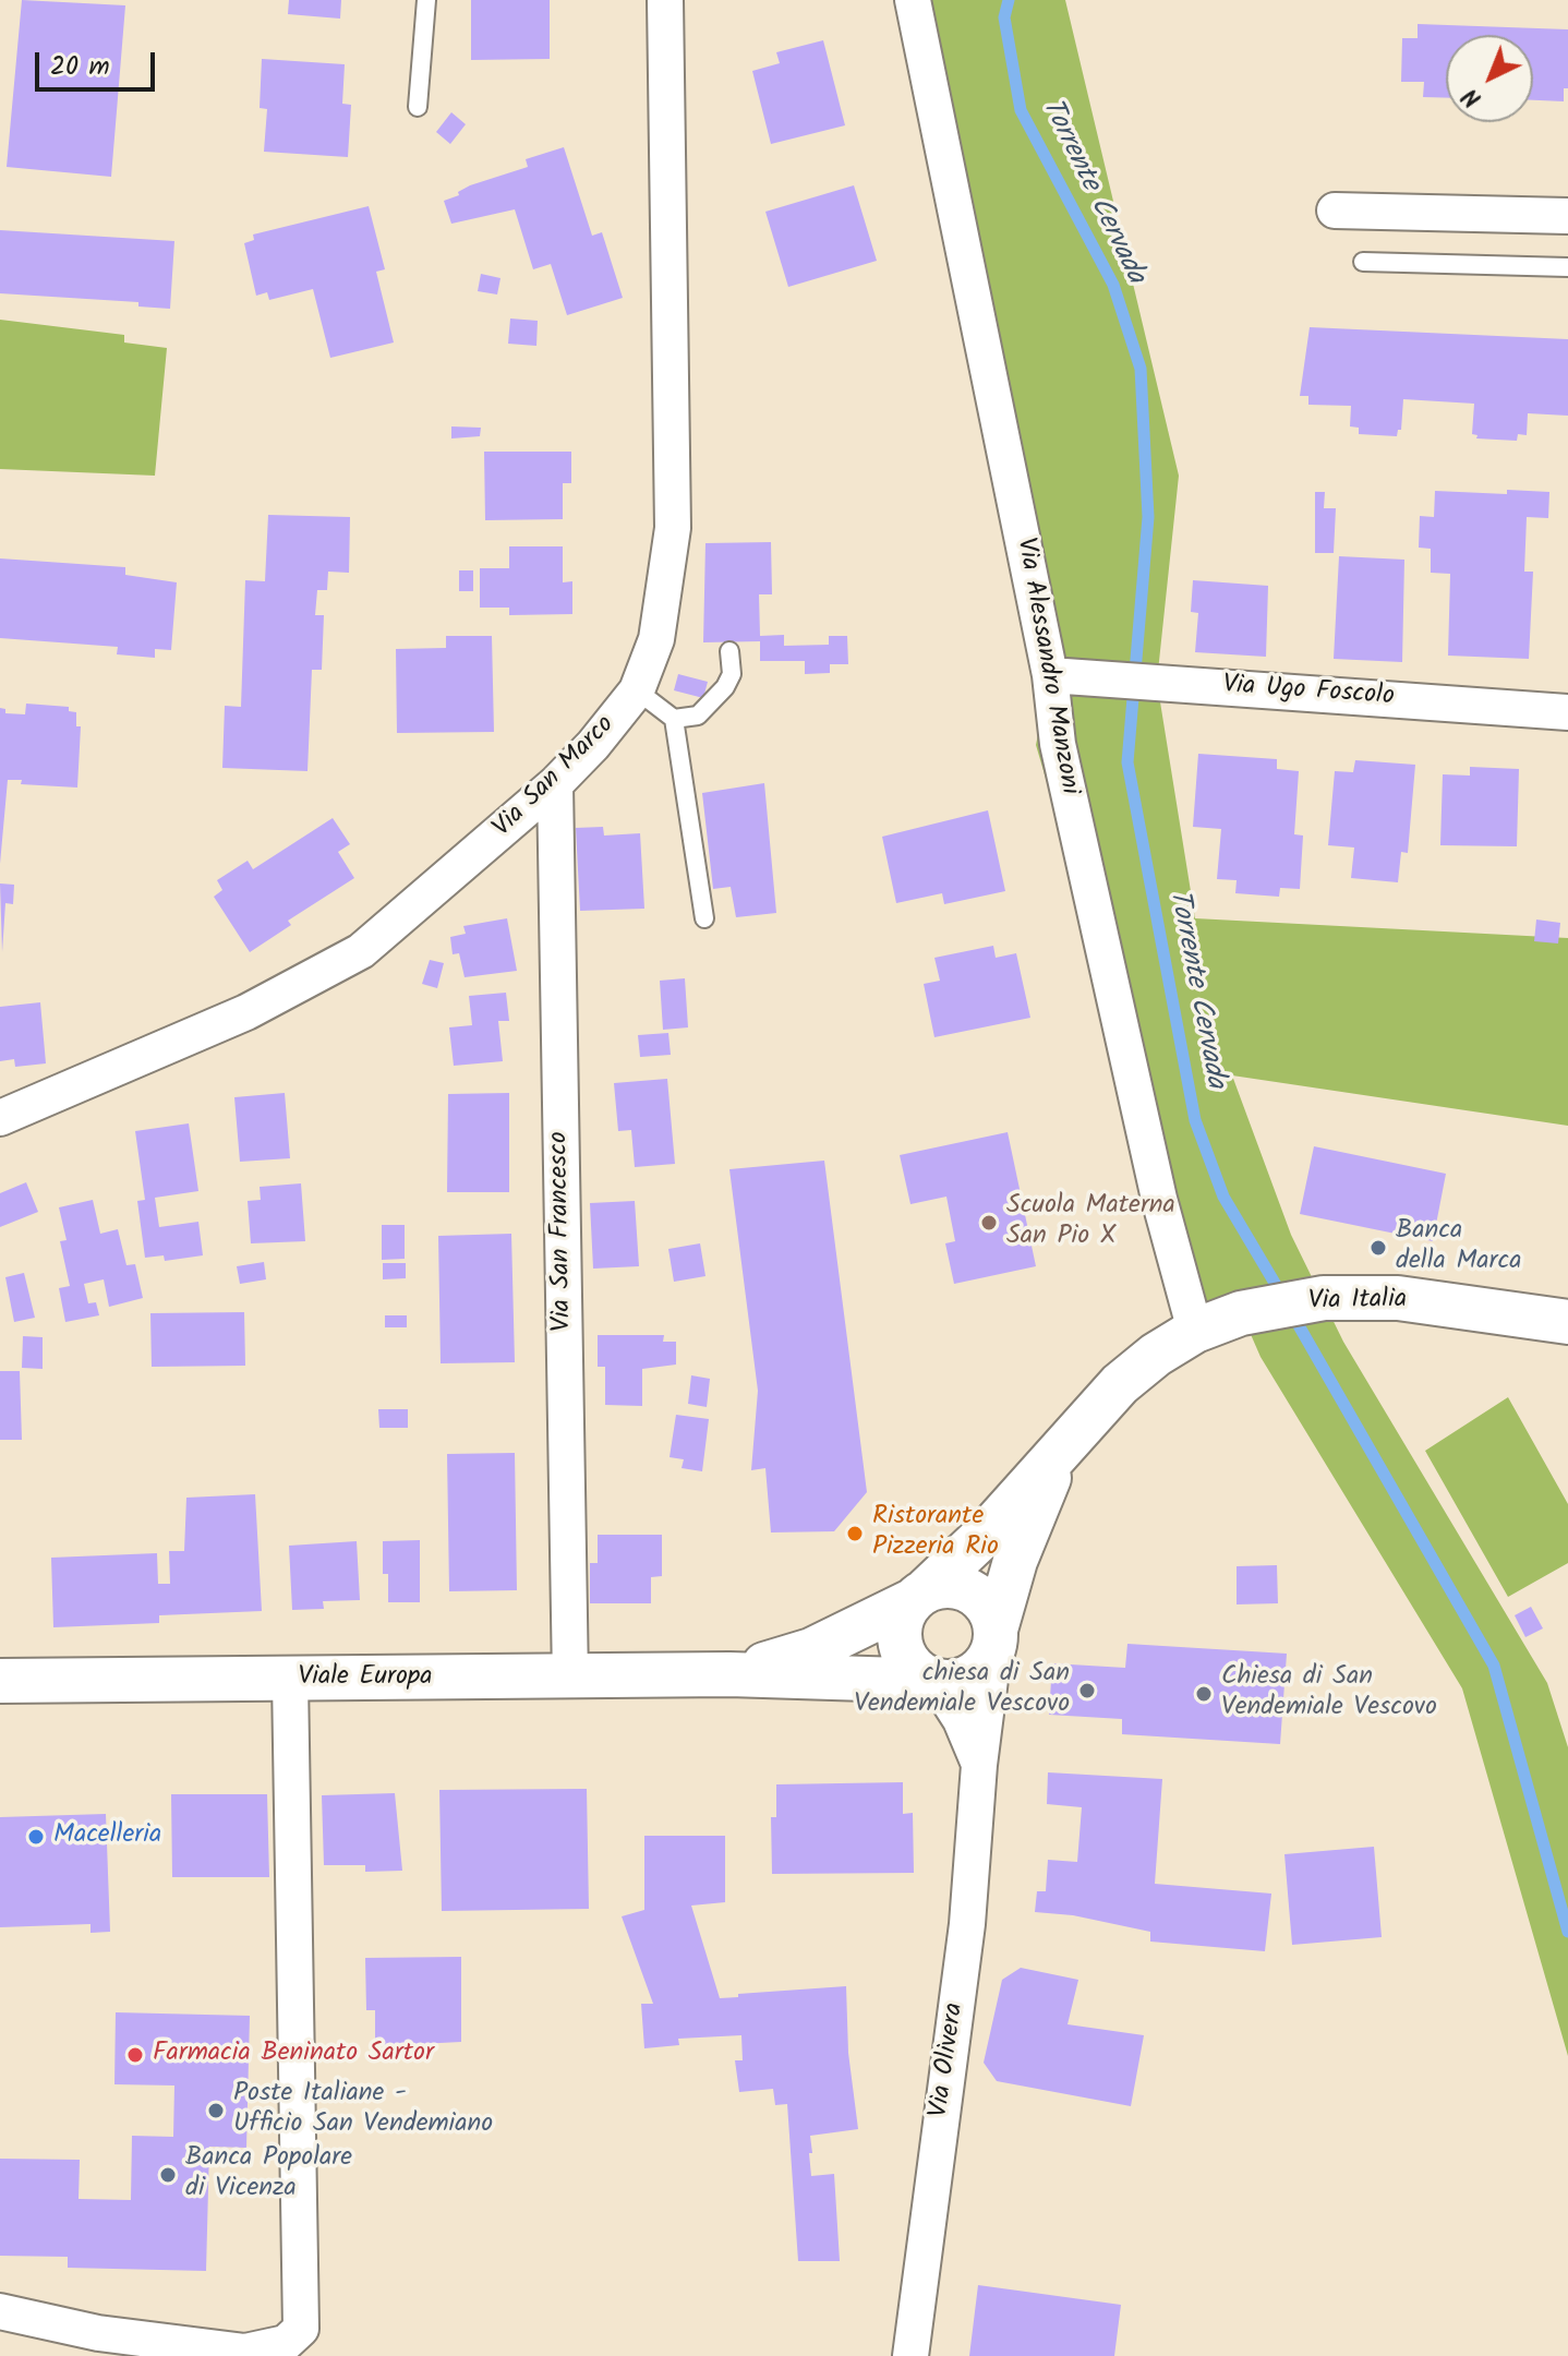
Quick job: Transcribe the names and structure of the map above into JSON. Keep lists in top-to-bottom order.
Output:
{
  "streets": {
    "street": [
      "Via Alessandro Manzoni",
      "Via Ugo Foscolo",
      "Via San Marco",
      "Via San Francesco",
      "Via Italia",
      "Viale Europa",
      "Via Olivera"
    ]
  },
  "crossings": [
    ["Via Alessandro Manzoni", "Via Ugo Foscolo"],
    ["Via Alessandro Manzoni", "Via Italia"],
    ["Via San Marco", "Via San Francesco"],
    ["Via San Francesco", "Viale Europa"],
    ["Via Italia", "Viale Europa"],
    ["Viale Europa", "Via Olivera"]
  ],
  "water": ["Torrente Cervada"],
  "places": [
    "Scuola Materna San Pio X",
    "Banca della Marca",
    "Ristorante Pizzeria Rio",
    "chiesa di San Vendemiale Vescovo",
    "Chiesa di San Vendemiale Vescovo",
    "Macelleria",
    "Farmacia Beninato Sartor",
    "Poste Italiane - Ufficio San Vendemiano",
    "Banca Popolare di Vicenza"
  ],
  "scale_bar": "20 m",
  "north": "bottom left"
}
